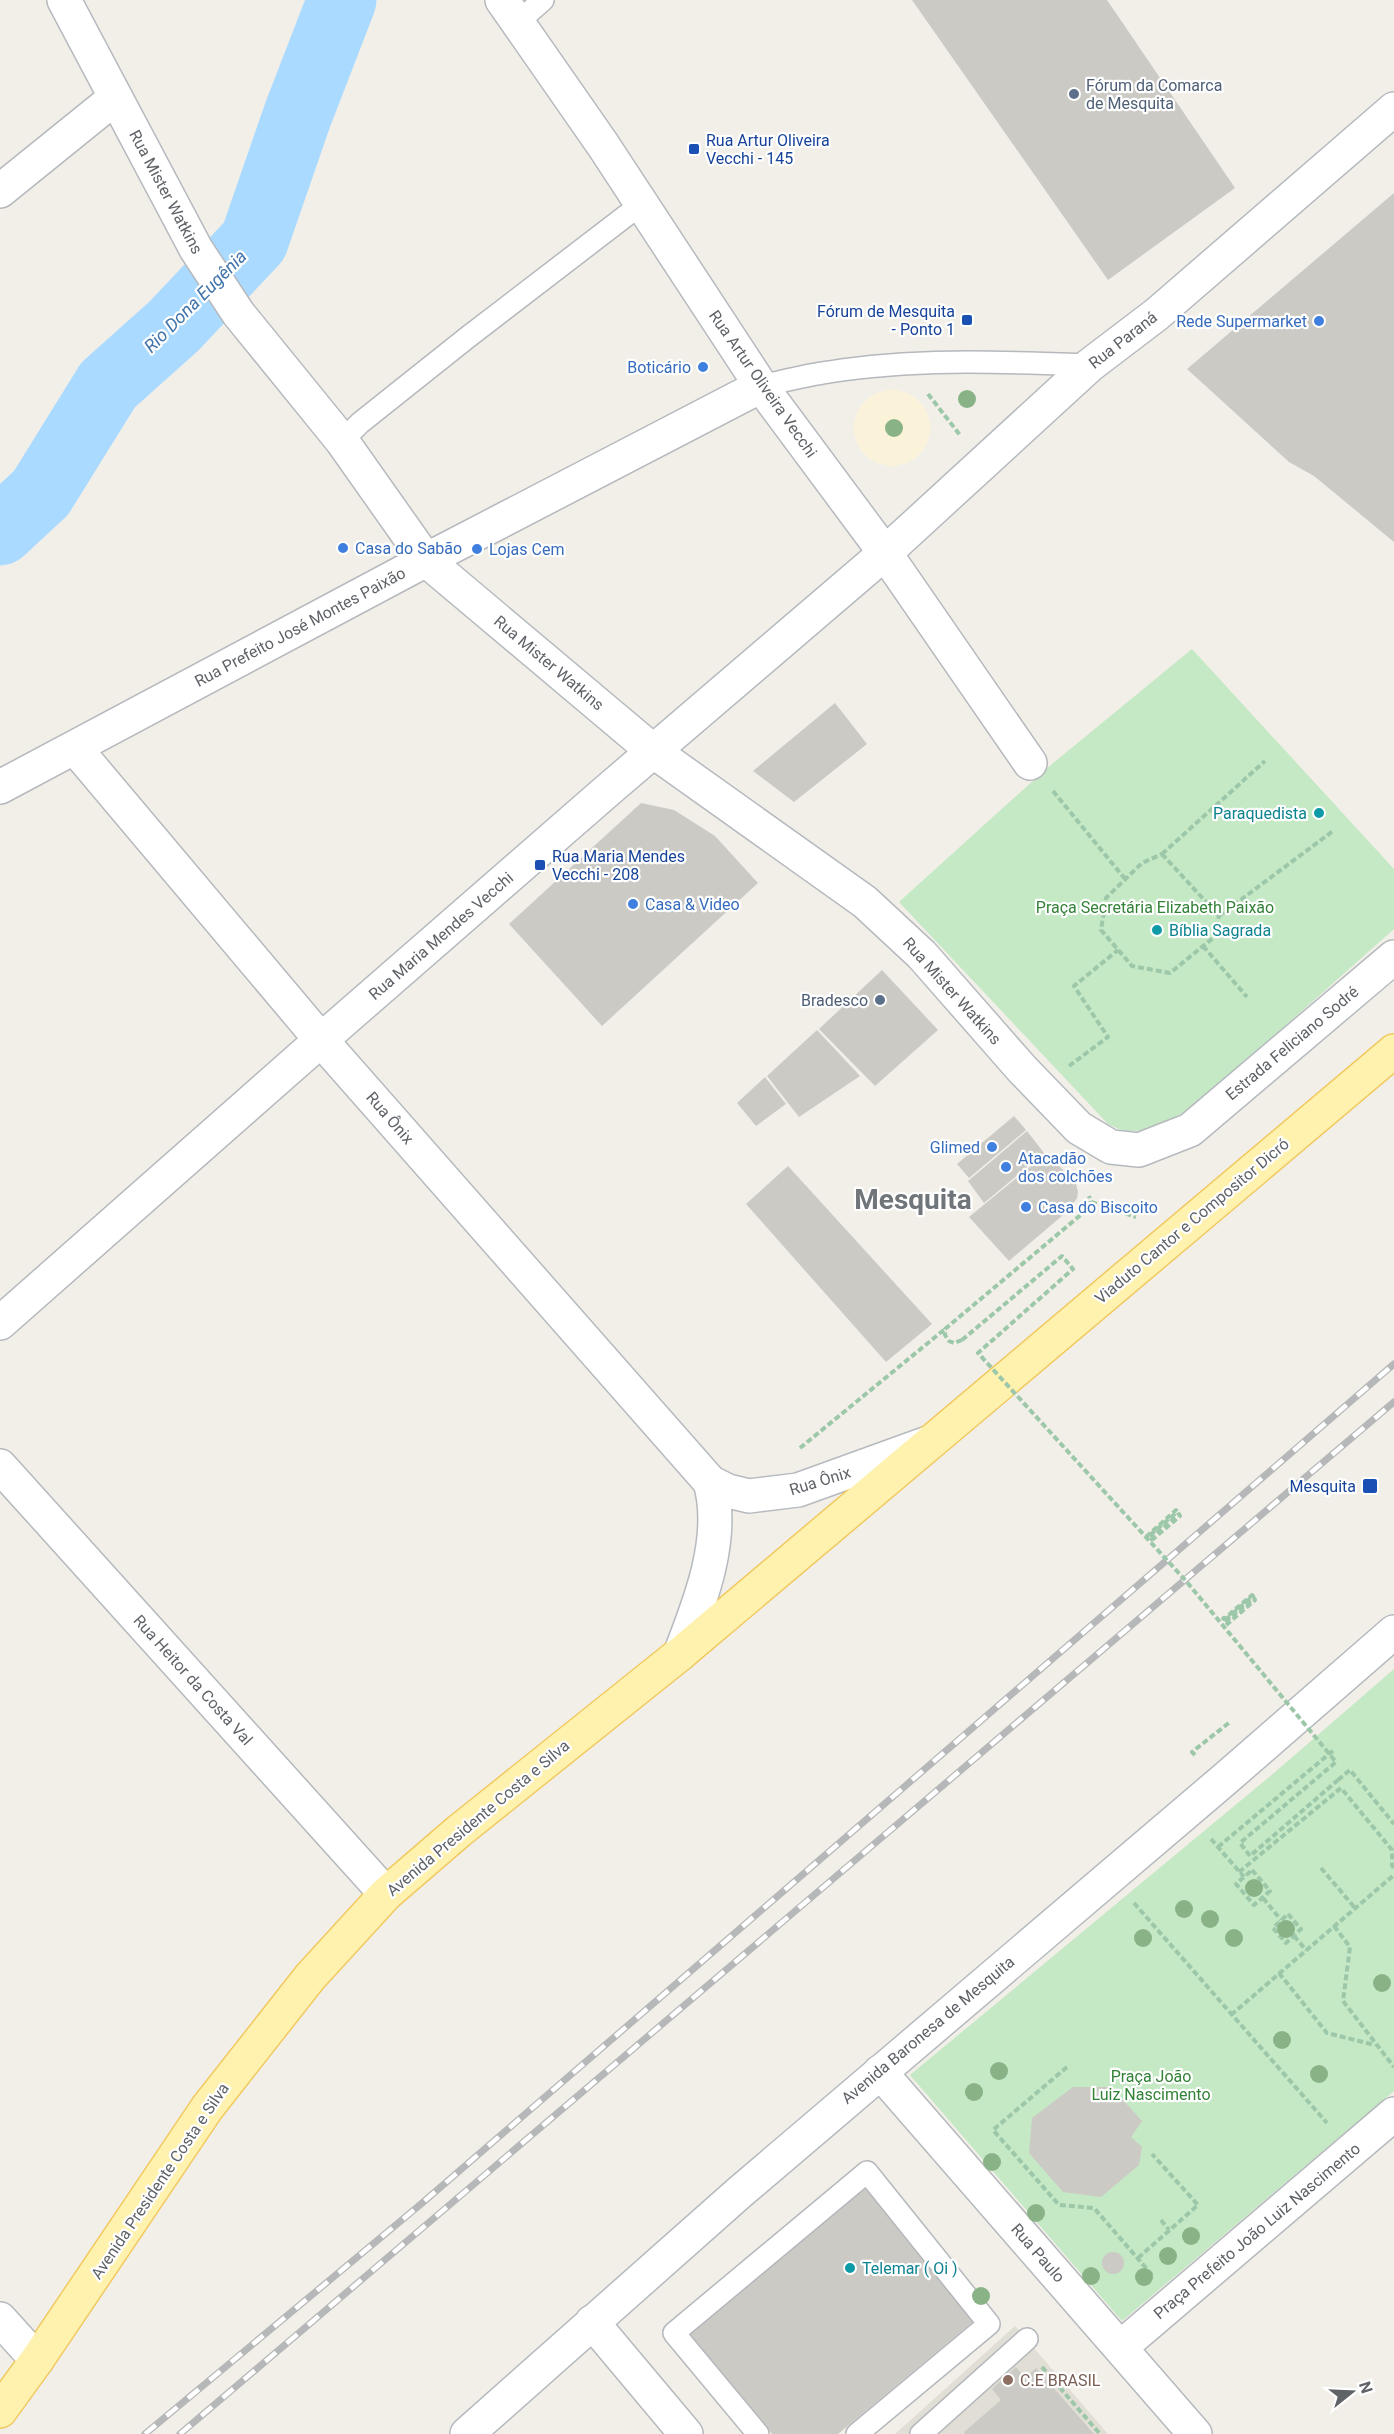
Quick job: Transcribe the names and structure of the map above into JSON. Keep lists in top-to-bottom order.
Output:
{
  "streets": {
    "main road": [
      "Rua Mister Watkins",
      "Rua Paraná",
      "Rua Artur Oliveira Vecchi",
      "Rua Prefeito José Montes Paixão",
      "Rua Maria Mendes Vecchi",
      "Estrada Feliciano Sodré",
      "Rua Ônix",
      "Viaduto Cantor e Compositor Dicró",
      "Rua Heitor da Costa Val",
      "Avenida Presidente Costa e Silva",
      "Avenida Baronesa de Mesquita",
      "Praça Prefeito João Luiz Nascimento",
      "Rua Paulo"
    ]
  },
  "crossings": [
    ["Rua Mister Watkins", "Rua Prefeito José Montes Paixão"],
    ["Rua Mister Watkins", "Rua Maria Mendes Vecchi"],
    ["Rua Mister Watkins", "Estrada Feliciano Sodré"],
    ["Rua Paraná", "Rua Artur Oliveira Vecchi"],
    ["Rua Paraná", "Rua Maria Mendes Vecchi"],
    ["Rua Artur Oliveira Vecchi", "Rua Prefeito José Montes Paixão"],
    ["Rua Artur Oliveira Vecchi", "Rua Maria Mendes Vecchi"],
    ["Rua Prefeito José Montes Paixão", "Rua Ônix"],
    ["Rua Maria Mendes Vecchi", "Rua Ônix"],
    ["Rua Ônix", "Viaduto Cantor e Compositor Dicró"],
    ["Rua Ônix", "Avenida Presidente Costa e Silva"],
    ["Viaduto Cantor e Compositor Dicró", "Avenida Presidente Costa e Silva"],
    ["Rua Heitor da Costa Val", "Avenida Presidente Costa e Silva"],
    ["Avenida Baronesa de Mesquita", "Rua Paulo"],
    ["Praça Prefeito João Luiz Nascimento", "Rua Paulo"]
  ],
  "districts": ["Mesquita"],
  "water": ["Rio Dona Eugênia"],
  "parks": ["Praça Secretária Elizabeth Paixão", "Praça João Luiz Nascimento"],
  "places": {
    "other": [
      "Fórum da Comarca de Mesquita",
      "Rede Supermarket",
      "Boticário",
      "Casa do Sabão",
      "Lojas Cem",
      "Paraquedista",
      "Casa & Video",
      "Bíblia Sagrada",
      "Bradesco",
      "Glimed",
      "Atacadão dos colchões",
      "Casa do Biscoito",
      "Telemar ( Oi )",
      "C.E BRASIL"
    ],
    "transit": [
      "Rua Artur Oliveira Vecchi - 145",
      "Fórum de Mesquita - Ponto 1",
      "Rua Maria Mendes Vecchi - 208",
      "Mesquita"
    ]
  },
  "north": "right"
}
